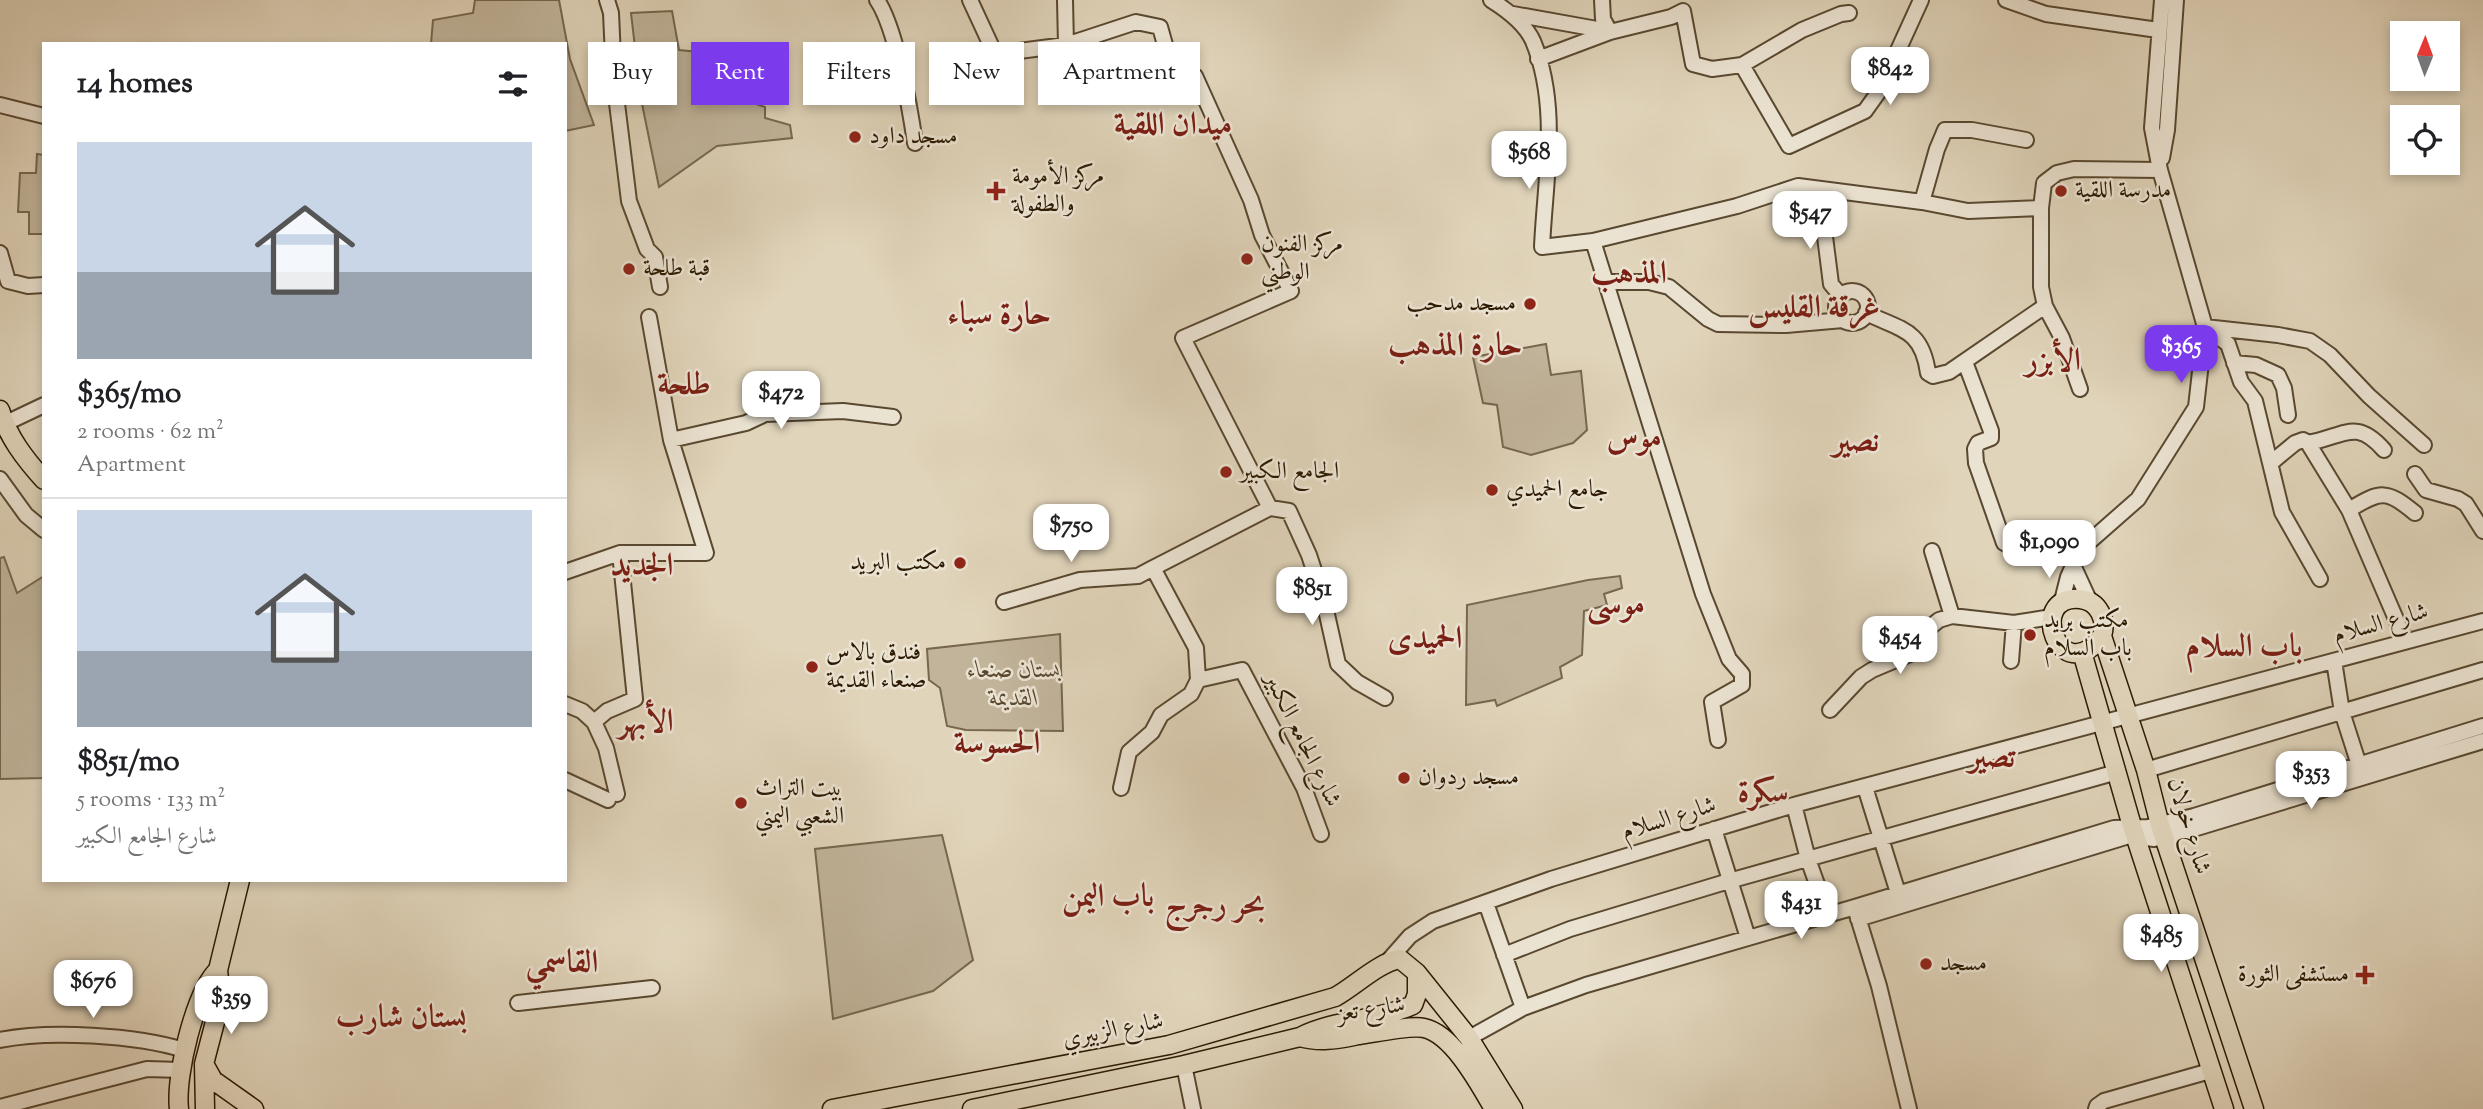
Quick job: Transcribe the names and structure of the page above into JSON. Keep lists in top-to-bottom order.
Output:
{
  "streets": {
    "main road": ["شارع خولان", "شارع تعز", "شارع الزبيري"],
    "street": ["شارع السلام", "شارع الجامع الكبير"]
  },
  "crossings": [
    ["شارع السلام", "شارع خولان"],
    ["شارع السلام", "شارع الزبيري"],
    ["شارع تعز", "شارع الزبيري"]
  ],
  "districts": [
    "ميدان اللقية",
    "المذهب",
    "غرقة القليس",
    "حارة سباء",
    "حارة المذهب",
    "الأبزر",
    "طلحة",
    "موس",
    "نصير",
    "الجديد",
    "موسى",
    "الحميدى",
    "باب السلام",
    "الأبهر",
    "الحسوسة",
    "تصير",
    "سكرة",
    "باب اليمن",
    "بحر رجرج",
    "القاسمي",
    "بستان شارب"
  ],
  "parks": ["بستان صنعاء القديمة"],
  "places": {
    "other": [
      "مسجد داود",
      "مدرسة اللقية",
      "مركز الفنون الوطني",
      "قبة طلحة",
      "مسجد مدحب",
      "الجامع الكبير",
      "جامع الحميدي",
      "مكتب البريد",
      "مكتب بريد باب السلام",
      "فندق بالاس صنعاء القديمة",
      "مسجد ردوان",
      "بيت التراث الشعبي اليمني",
      "مسجد"
    ],
    "health": ["مركز الأمومة والطفولة", "مستشفى الثورة"]
  },
  "north": "top",
  "page": {
    "chip": [
      "Buy",
      "Rent",
      "Filters",
      "New",
      "Apartment"
    ],
    "heading": "14 homes",
    "price": [
      "$842",
      "$568",
      "$547",
      "$365",
      "$472",
      "$750",
      "$1,090",
      "$851",
      "$454",
      "$353",
      "$431",
      "$485",
      "$676",
      "$359"
    ],
    "list": [
      {
        "name": "$365/mo",
        "note": "2 rooms · 62 m² · Apartment"
      },
      {
        "name": "$851/mo",
        "note": "5 rooms · 133 m² · شارع الجامع الكبير"
      }
    ]
  }
}
